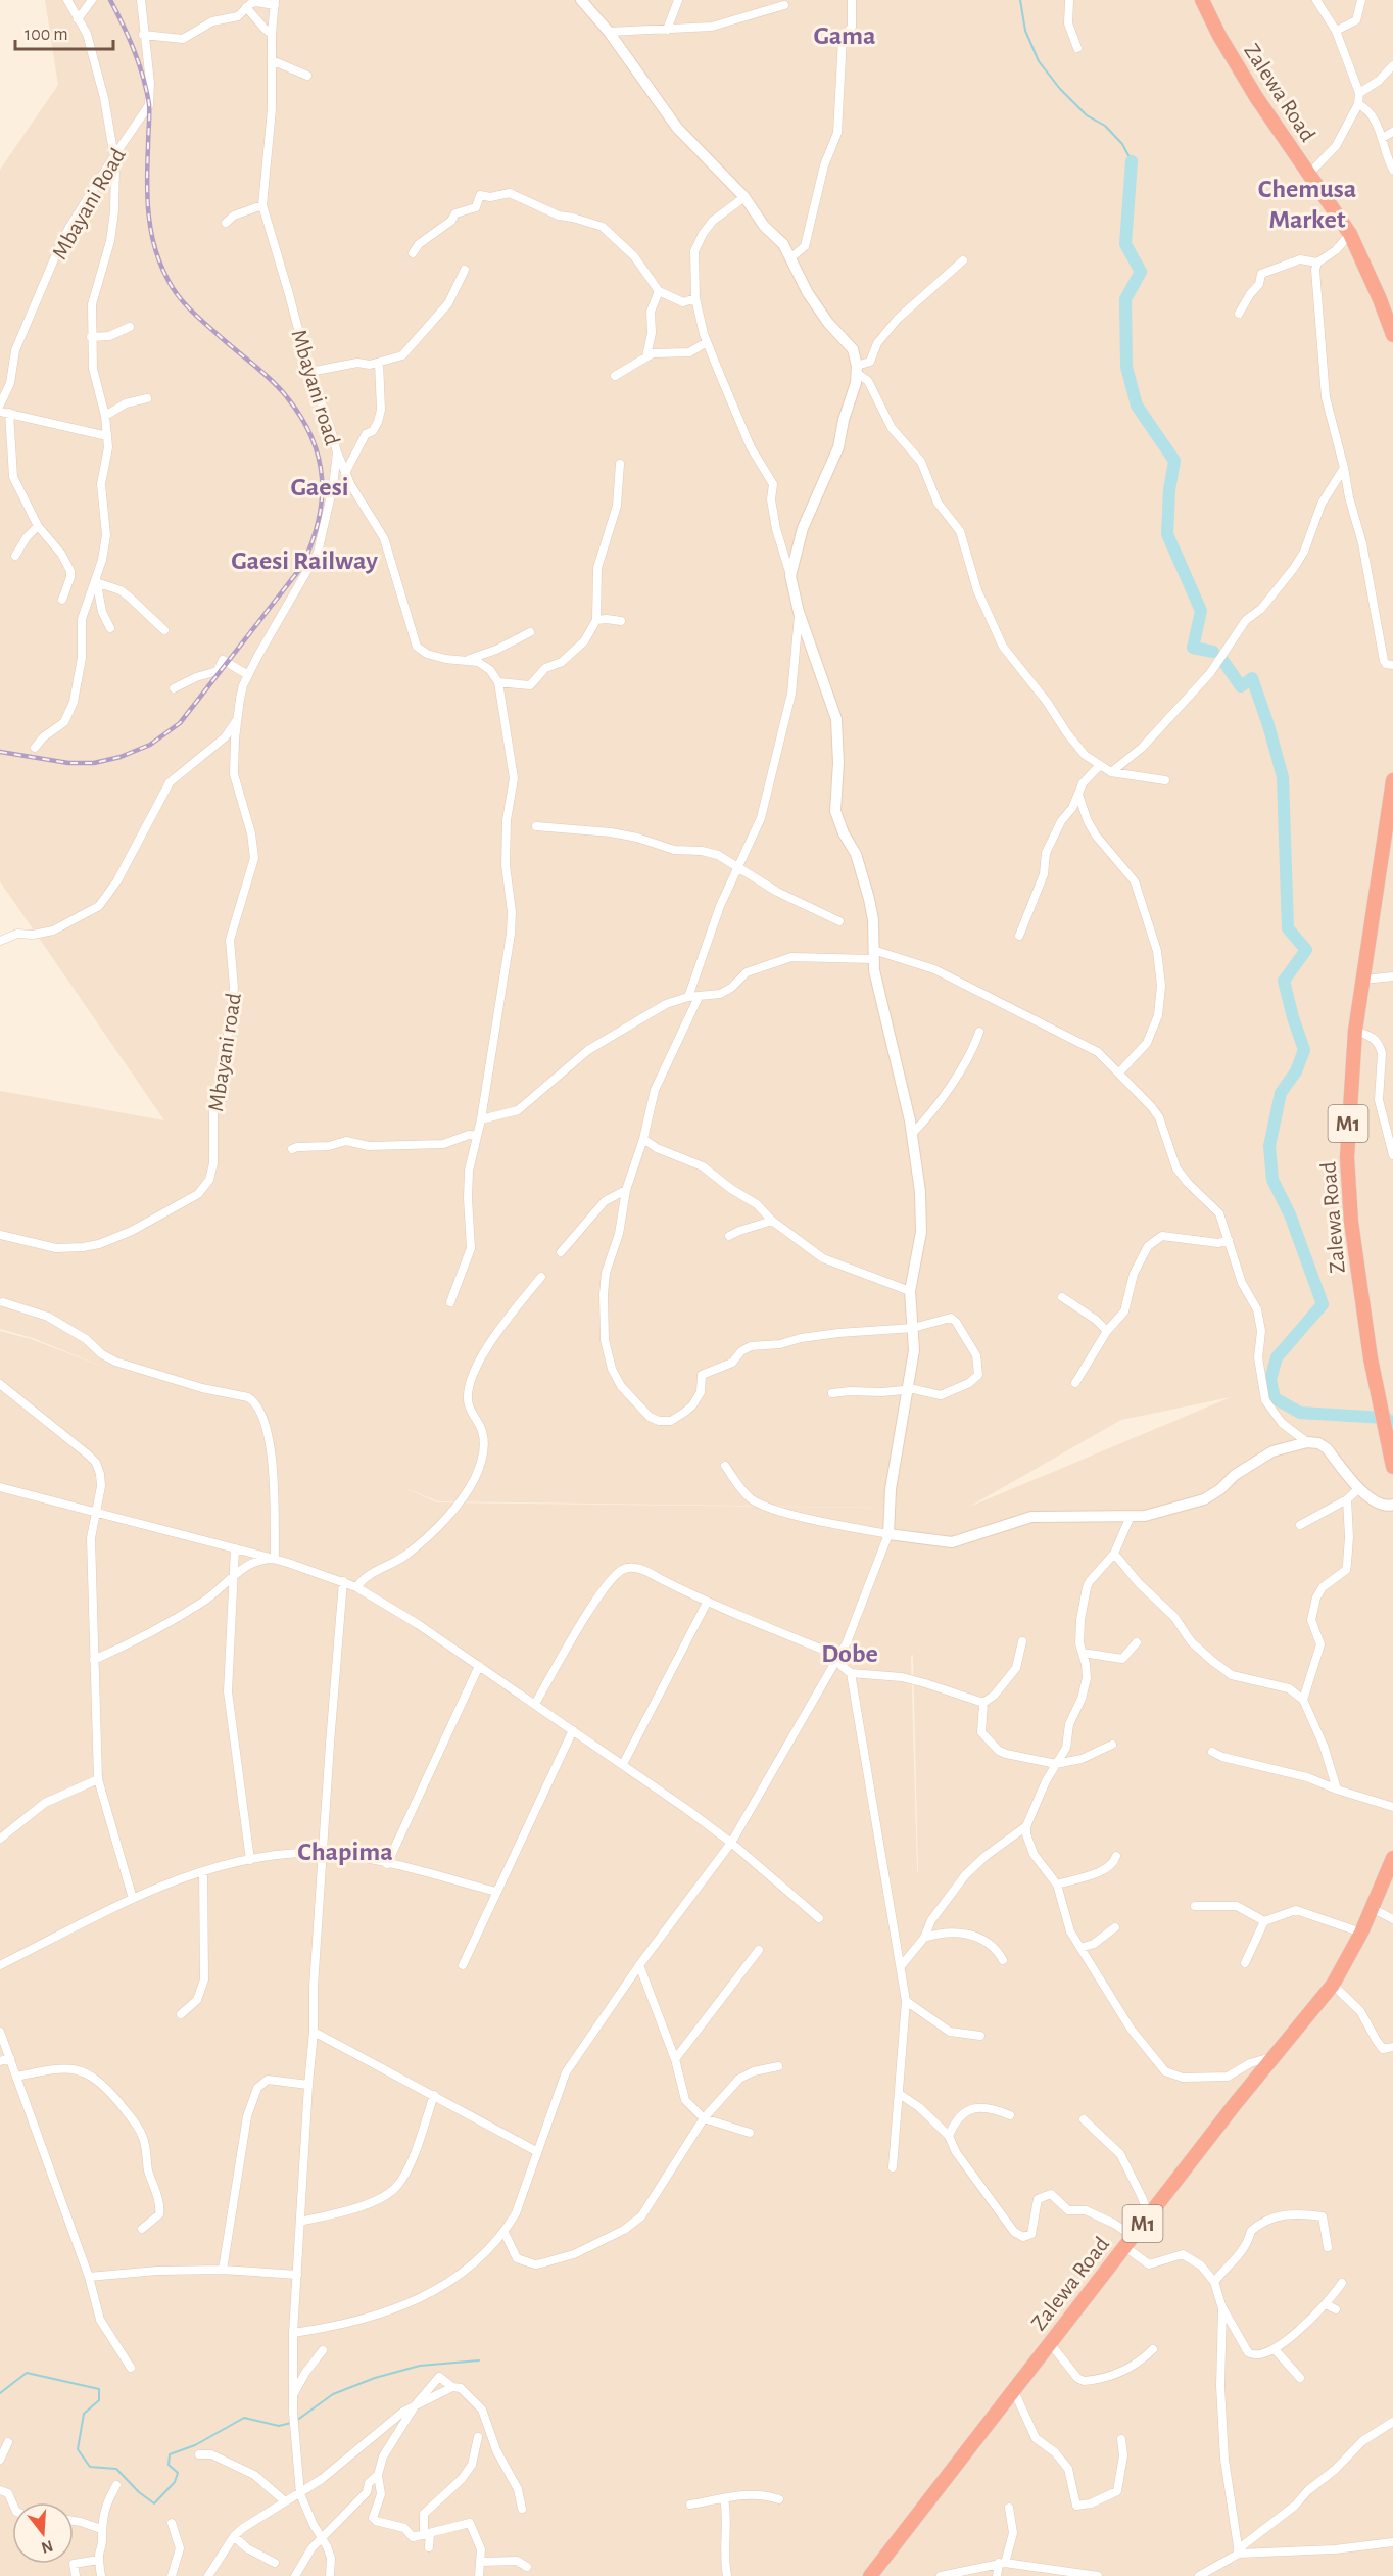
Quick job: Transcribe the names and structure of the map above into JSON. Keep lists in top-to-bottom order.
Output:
{
  "streets": {
    "highway": ["Zalewa Road", "M1"],
    "street": ["Mbayani Road", "Mbayani road"]
  },
  "districts": [
    "Gama",
    "Chemusa Market",
    "Gaesi",
    "Gaesi Railway",
    "Dobe",
    "Chapima"
  ],
  "scale_bar": "100 m",
  "north": "bottom"
}
